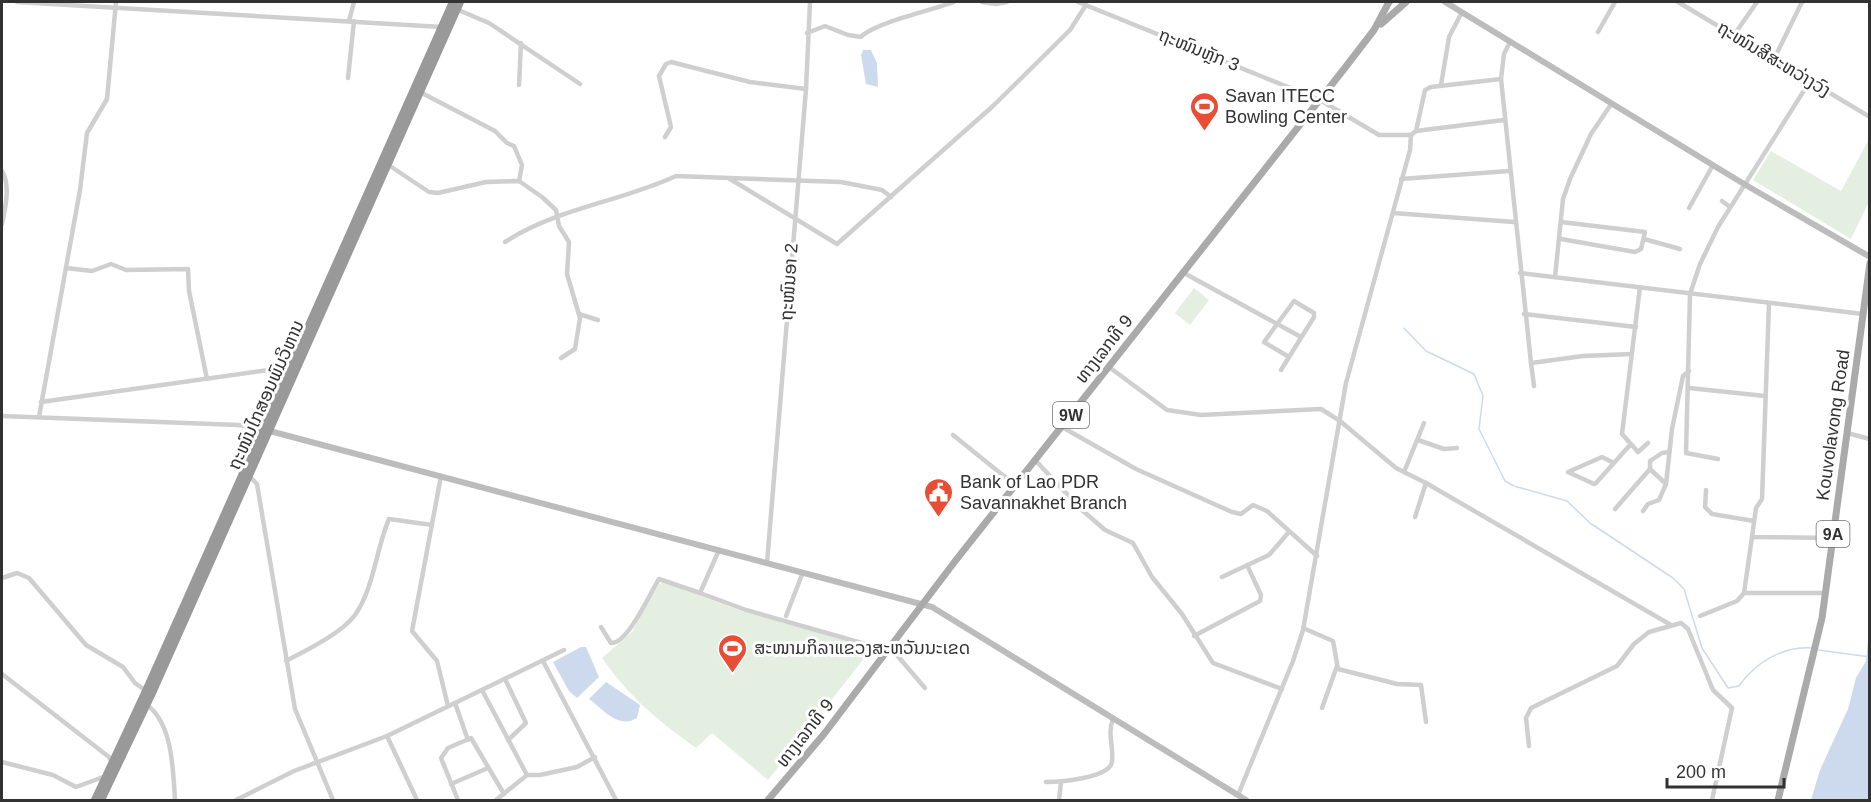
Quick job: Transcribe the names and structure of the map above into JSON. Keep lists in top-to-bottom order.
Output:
{
  "streets": {
    "highway": ["ຖະໜົນໄກສອນພົມວິຫານ"],
    "main road": [
      "ທາງເລກທີ 9",
      "9W",
      "Kouvolavong Road",
      "9A"
    ],
    "street": ["ຖະໜົນຫຼັກ 3", "ຖະໜົນສີສະຫວ່າງວົງ", "ຖະໜົນອາ 2"]
  },
  "crossings": [
    ["ຖະໜົນຫຼັກ 3", "ທາງເລກທີ 9"]
  ],
  "places": {
    "sports": ["Savan ITECC Bowling Center", "ສະໜາມກິລາແຂວງສະຫວັນນະເຂດ"],
    "public building": ["Bank of Lao PDR Savannakhet Branch"]
  },
  "scale_bar": "200 m"
}
